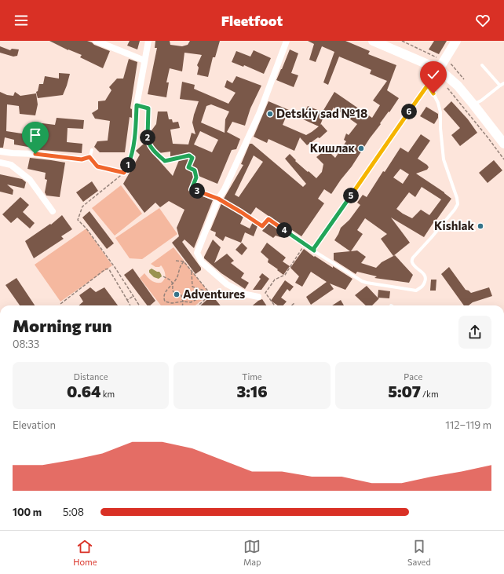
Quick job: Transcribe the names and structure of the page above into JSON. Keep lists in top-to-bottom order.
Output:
{
  "places": [
    "Detskiy sad №18",
    "Кишлак",
    "Kishlak",
    "Adventures"
  ],
  "page": {
    "header": "Fleetfoot",
    "pins": [
      "6",
      "2",
      "1",
      "3",
      "5",
      "4"
    ],
    "heading": ["Morning run", "08:33"],
    "stats": [
      ["Distance", "0.64 km"],
      ["Time", "3:16"],
      ["Pace", "5:07 /km"]
    ],
    "chart": ["Elevation", "112–119 m"],
    "list": [
      {
        "name": "100 m",
        "note": "5:08"
      }
    ],
    "tabs": ["Home", "Map", "Saved"]
  }
}
